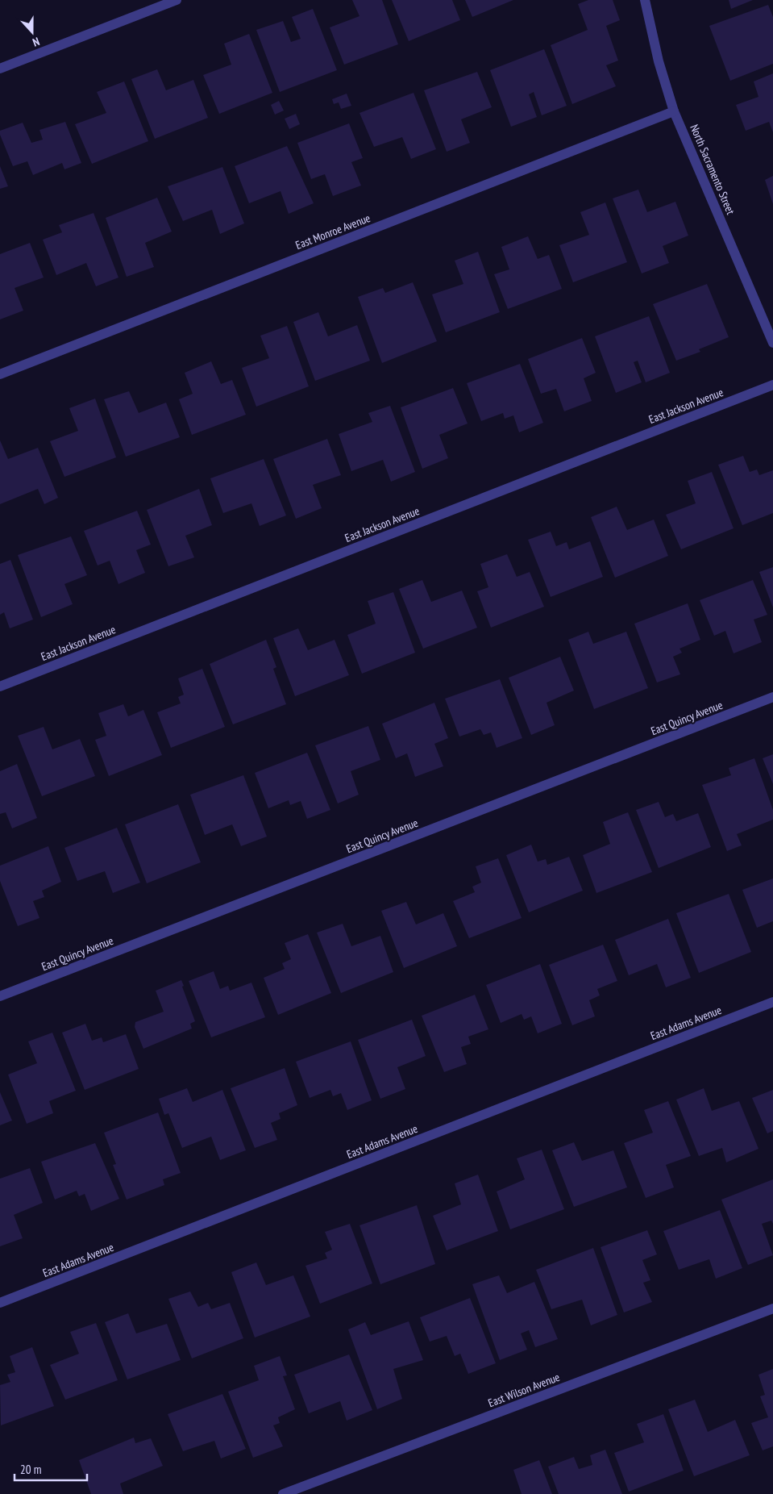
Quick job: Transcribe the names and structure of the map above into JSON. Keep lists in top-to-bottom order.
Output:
{
  "streets": {
    "street": [
      "North Sacramento Street",
      "East Monroe Avenue",
      "East Jackson Avenue",
      "East Quincy Avenue",
      "East Adams Avenue",
      "East Wilson Avenue"
    ]
  },
  "crossings": [
    ["North Sacramento Street", "East Monroe Avenue"]
  ],
  "scale_bar": "20 m",
  "north": "bottom"
}
